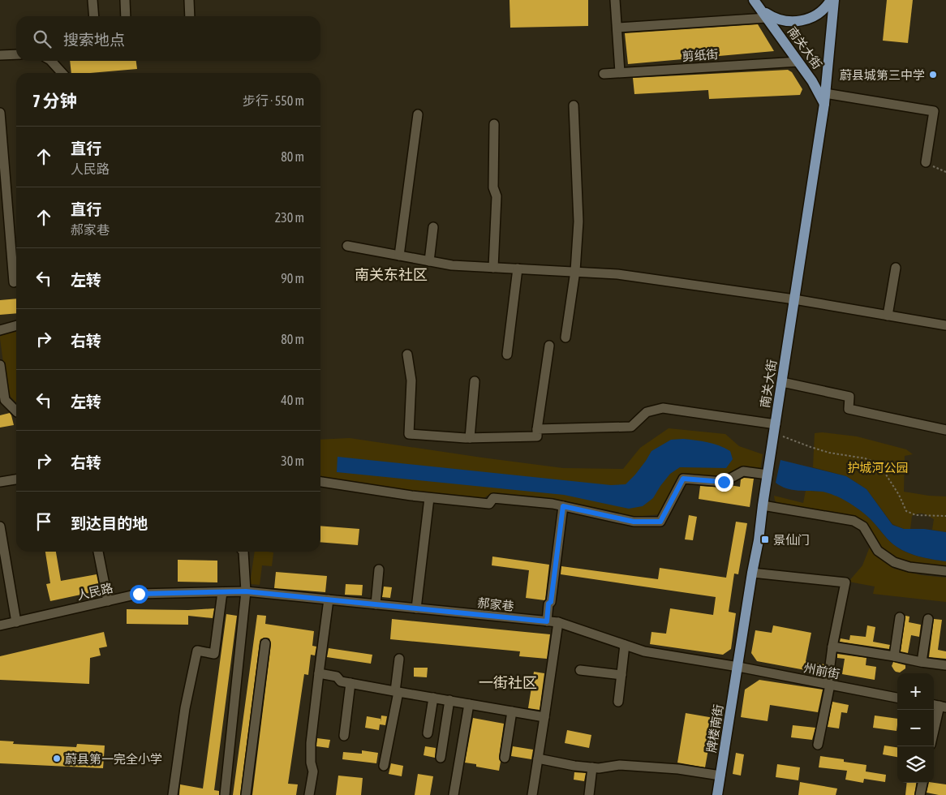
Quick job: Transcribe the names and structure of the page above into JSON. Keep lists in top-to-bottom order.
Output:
{
  "streets": {
    "main road": ["南关大街", "牌楼南街"],
    "street": [
      "剪纸街",
      "人民路",
      "郝家巷",
      "州前街"
    ]
  },
  "crossings": [
    ["南关大街", "剪纸街"],
    ["南关大街", "郝家巷"],
    ["南关大街", "州前街"],
    ["南关大街", "牌楼南街"],
    ["人民路", "郝家巷"],
    ["郝家巷", "州前街"],
    ["郝家巷", "牌楼南街"],
    ["州前街", "牌楼南街"]
  ],
  "districts": ["南关东社区", "一街社区"],
  "parks": ["护城河公园"],
  "places": {
    "other": ["蔚县城第三中学", "蔚县第一完全小学"],
    "transit": ["景仙门"]
  },
  "page": {
    "search": "搜索地点",
    "heading": ["7 分钟", "步行 · 550 m"],
    "list": [
      ["直行", "人民路", "80 m"],
      ["直行", "郝家巷", "230 m"],
      ["左转", "90 m"],
      ["右转", "80 m"],
      ["左转", "40 m"],
      ["右转", "30 m"],
      "到达目的地"
    ],
    "map_buttons": ["+", "−"]
  }
}
